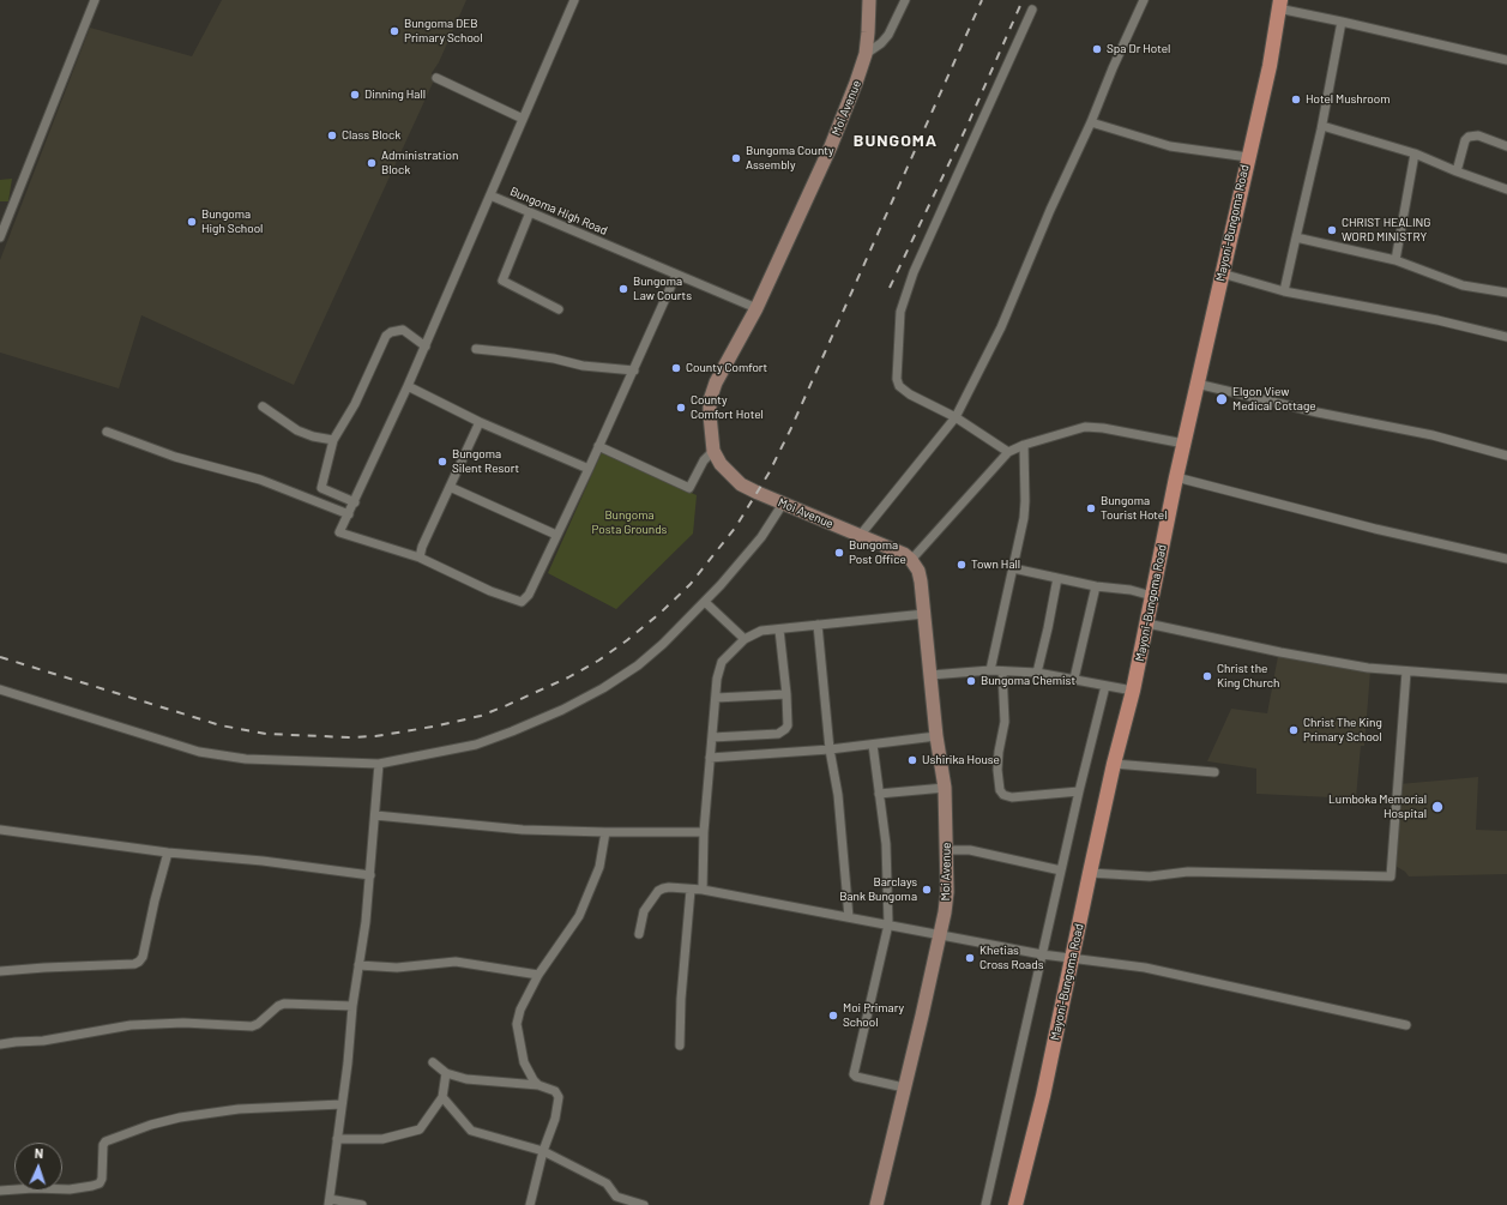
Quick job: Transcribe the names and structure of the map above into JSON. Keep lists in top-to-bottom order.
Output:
{
  "streets": {
    "main road": ["Mayoni-Bungoma Road"],
    "street": ["Moi Avenue", "Bungoma High Road"]
  },
  "crossings": [
    ["Moi Avenue", "Bungoma High Road"]
  ],
  "districts": ["BUNGOMA"],
  "parks": ["Bungoma Posta Grounds"],
  "places": [
    "Bungoma DEB Primary School",
    "Spa Dr Hotel",
    "Dinning Hall",
    "Hotel Mushroom",
    "Class Block",
    "Bungoma County Assembly",
    "Administration Block",
    "Bungoma High School",
    "CHRIST HEALING WORD MINISTRY",
    "Bungoma Law Courts",
    "County Comfort",
    "Elgon View Medical Cottage",
    "County Comfort Hotel",
    "Bungoma Silent Resort",
    "Bungoma Tourist Hotel",
    "Bungoma Post Office",
    "Town Hall",
    "Christ the King Church",
    "Bungoma Chemist",
    "Christ The King Primary School",
    "Ushirika House",
    "Lumboka Memorial Hospital",
    "Barclays Bank Bungoma",
    "Khetias Cross Roads",
    "Moi Primary School"
  ],
  "north": "top"
}
